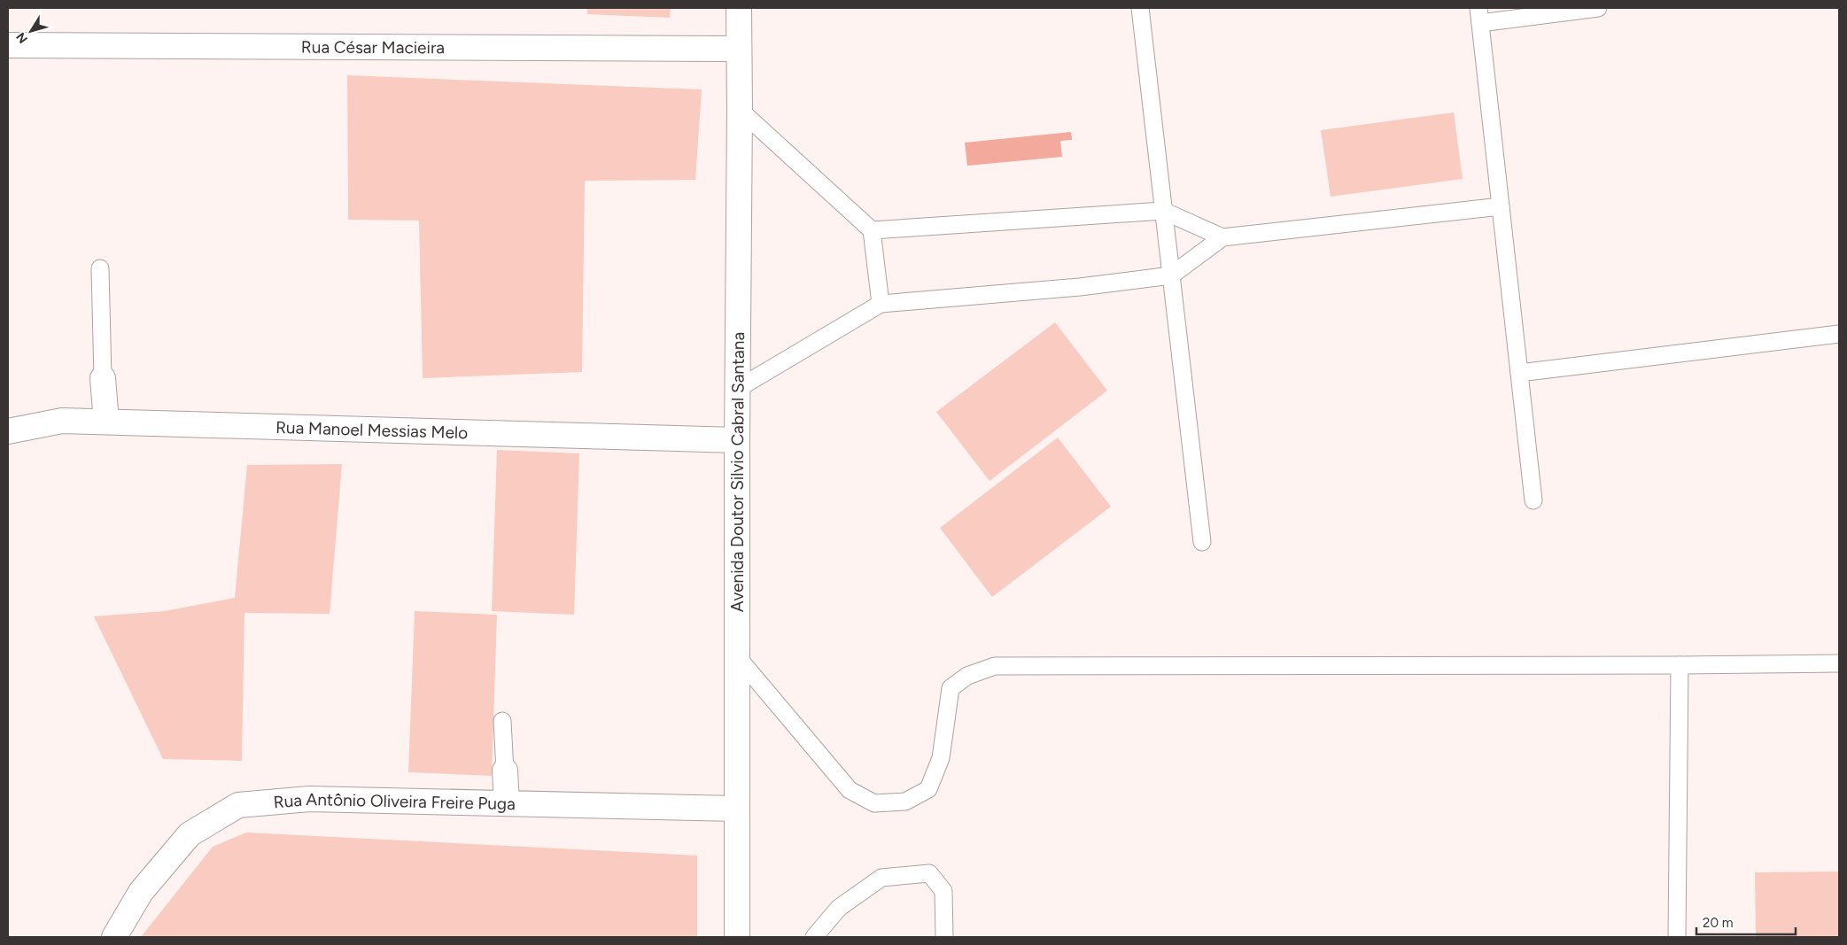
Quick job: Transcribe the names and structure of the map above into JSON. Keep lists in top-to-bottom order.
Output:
{
  "streets": {
    "street": [
      "Rua César Macieira",
      "Rua Manoel Messias Melo",
      "Avenida Doutor Silvio Cabral Santana",
      "Rua Antônio Oliveira Freire Puga"
    ]
  },
  "crossings": [
    ["Rua César Macieira", "Avenida Doutor Silvio Cabral Santana"],
    ["Rua Manoel Messias Melo", "Avenida Doutor Silvio Cabral Santana"],
    ["Avenida Doutor Silvio Cabral Santana", "Rua Antônio Oliveira Freire Puga"]
  ],
  "scale_bar": "20 m",
  "north": "bottom left"
}
